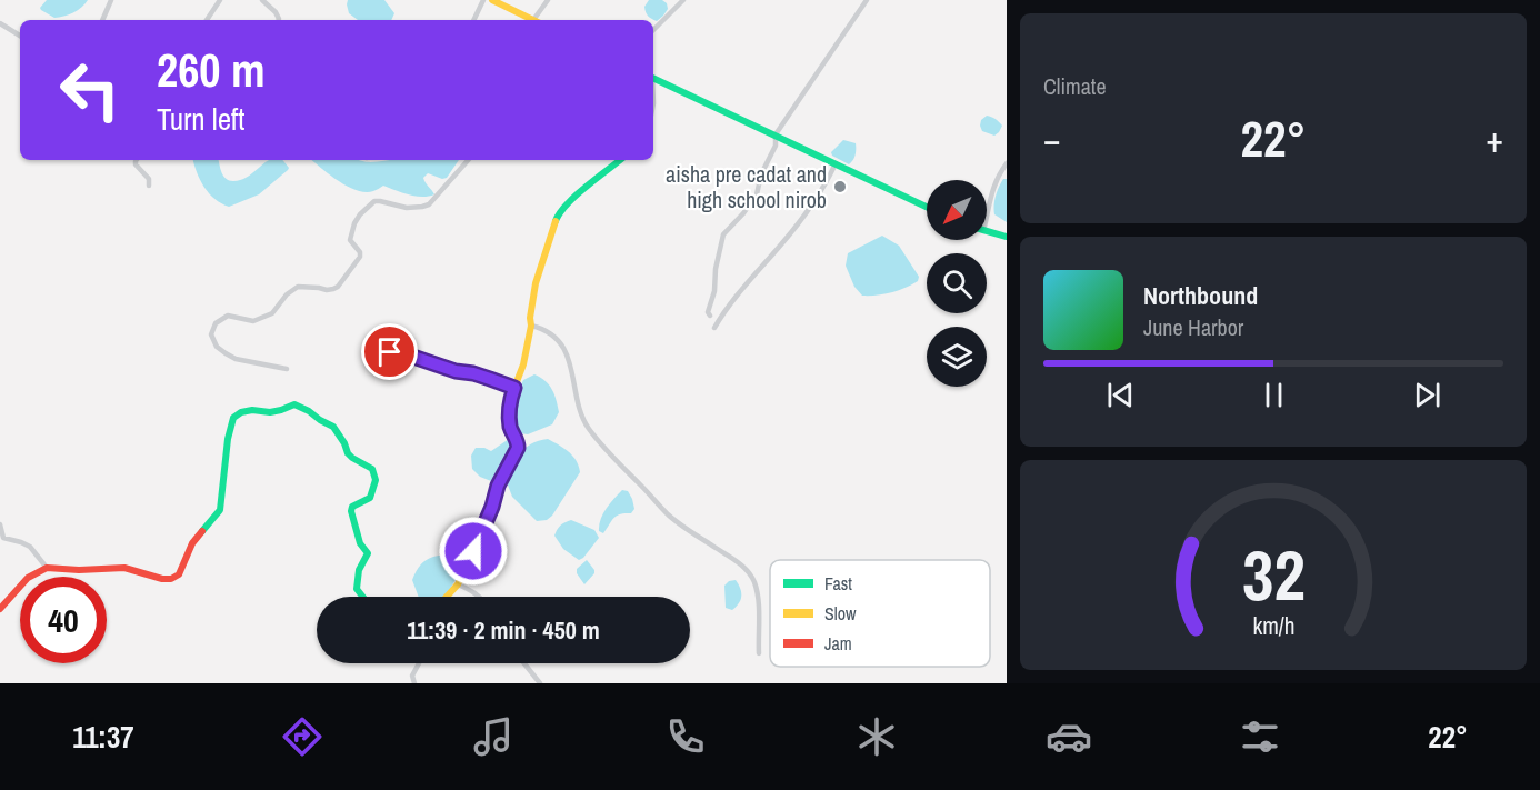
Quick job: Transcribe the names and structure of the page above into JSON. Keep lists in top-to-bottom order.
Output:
{
  "places": ["aisha pre cadat and high school nirob"],
  "legend": ["Fast", "Slow", "Jam"],
  "north": "bottom left",
  "page": {
    "tile": "Climate",
    "turn": ["260 m", "Turn left"],
    "heat": ["−", "22°", "+"],
    "song": ["Northbound", "June Harbor"],
    "limit": "40",
    "trip": "11:39 · 2 min · 450 m",
    "tabs": ["11:37", "22°"],
    "gauge": ["32", "km/h"]
  }
}
